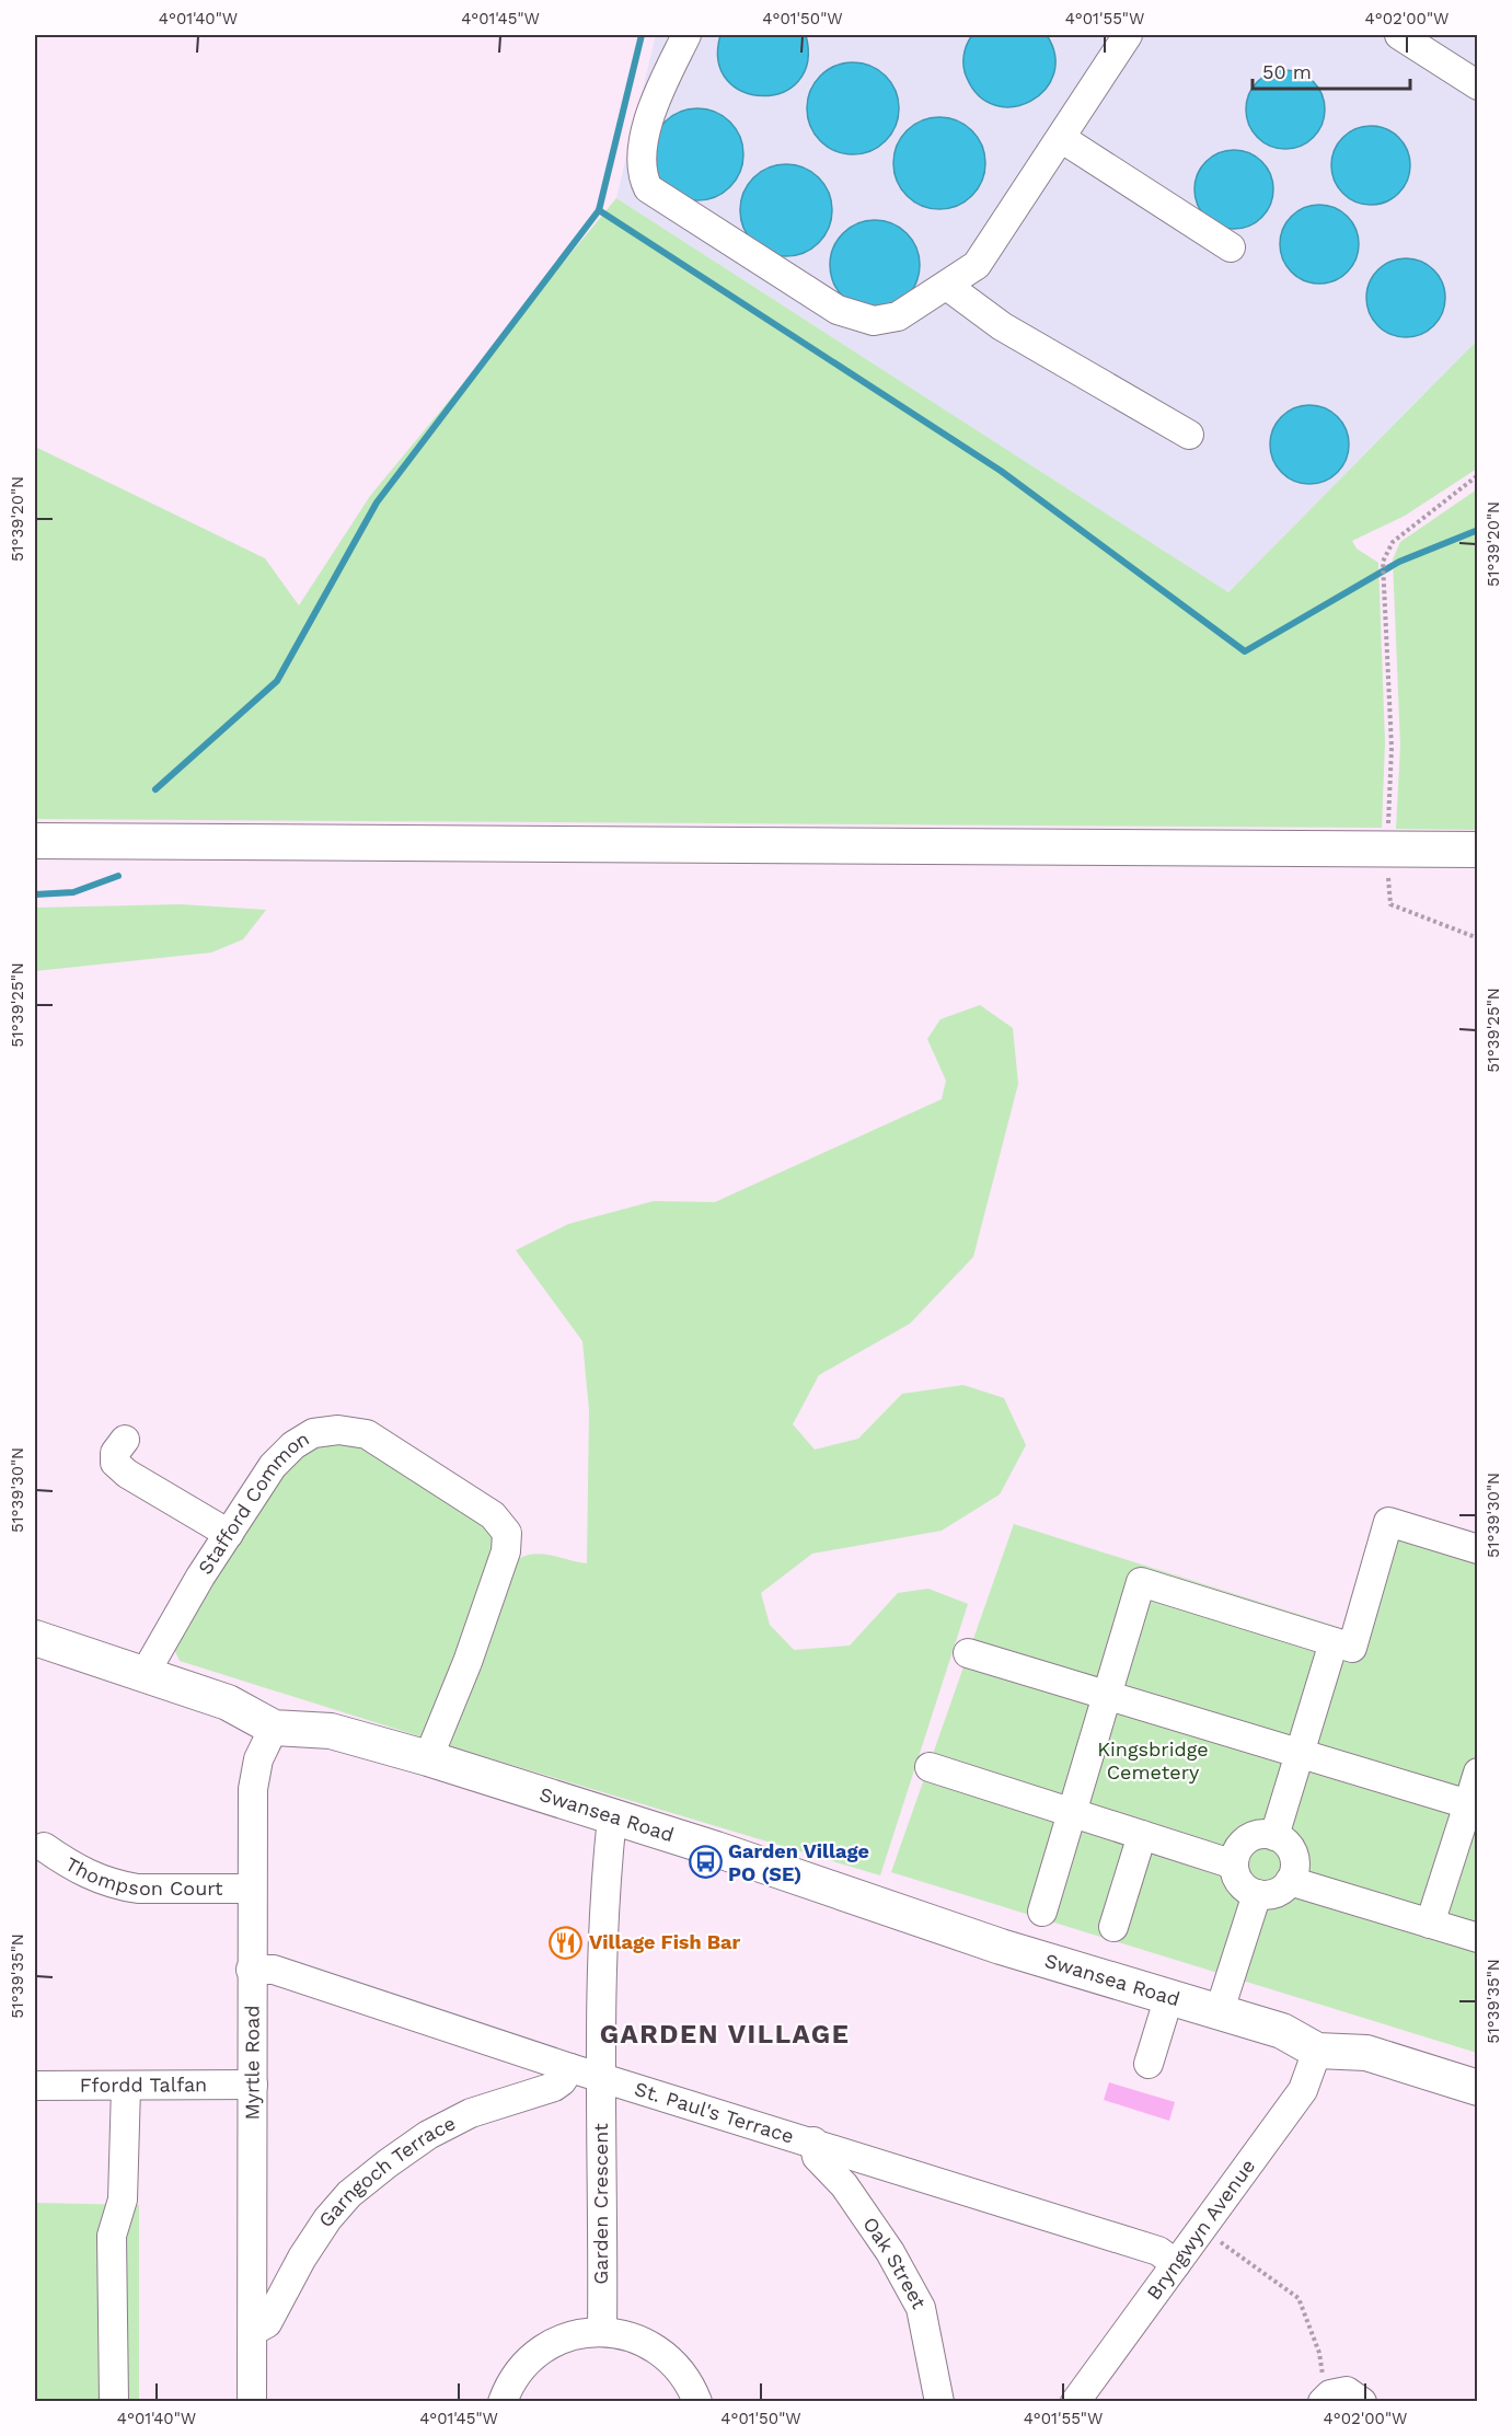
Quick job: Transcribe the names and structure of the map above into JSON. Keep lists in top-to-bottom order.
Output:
{
  "streets": {
    "main road": ["Swansea Road"],
    "street": [
      "Stafford Common",
      "Thompson Court",
      "Myrtle Road",
      "Ffordd Talfan",
      "St. Paul's Terrace",
      "Garngoch Terrace",
      "Garden Crescent",
      "Bryngwyn Avenue",
      "Oak Street"
    ]
  },
  "crossings": [
    ["Stafford Common", "Swansea Road"],
    ["Swansea Road", "Myrtle Road"],
    ["Swansea Road", "Garden Crescent"],
    ["Swansea Road", "Bryngwyn Avenue"],
    ["Thompson Court", "Myrtle Road"],
    ["Myrtle Road", "Ffordd Talfan"],
    ["Myrtle Road", "St. Paul's Terrace"],
    ["Myrtle Road", "Garngoch Terrace"],
    ["St. Paul's Terrace", "Garngoch Terrace"],
    ["St. Paul's Terrace", "Garden Crescent"],
    ["St. Paul's Terrace", "Bryngwyn Avenue"],
    ["St. Paul's Terrace", "Oak Street"]
  ],
  "districts": ["GARDEN VILLAGE"],
  "parks": ["Kingsbridge Cemetery"],
  "places": {
    "bus stop": ["Garden Village PO (SE)"],
    "restaurant": ["Village Fish Bar"]
  },
  "scale_bar": "50 m",
  "coordinates": [
    "4°01'40\"W",
    "4°01'45\"W",
    "4°01'50\"W",
    "4°01'55\"W",
    "4°02'00\"W",
    "51°39'20\"N",
    "51°39'25\"N",
    "51°39'30\"N",
    "51°39'35\"N"
  ]
}
